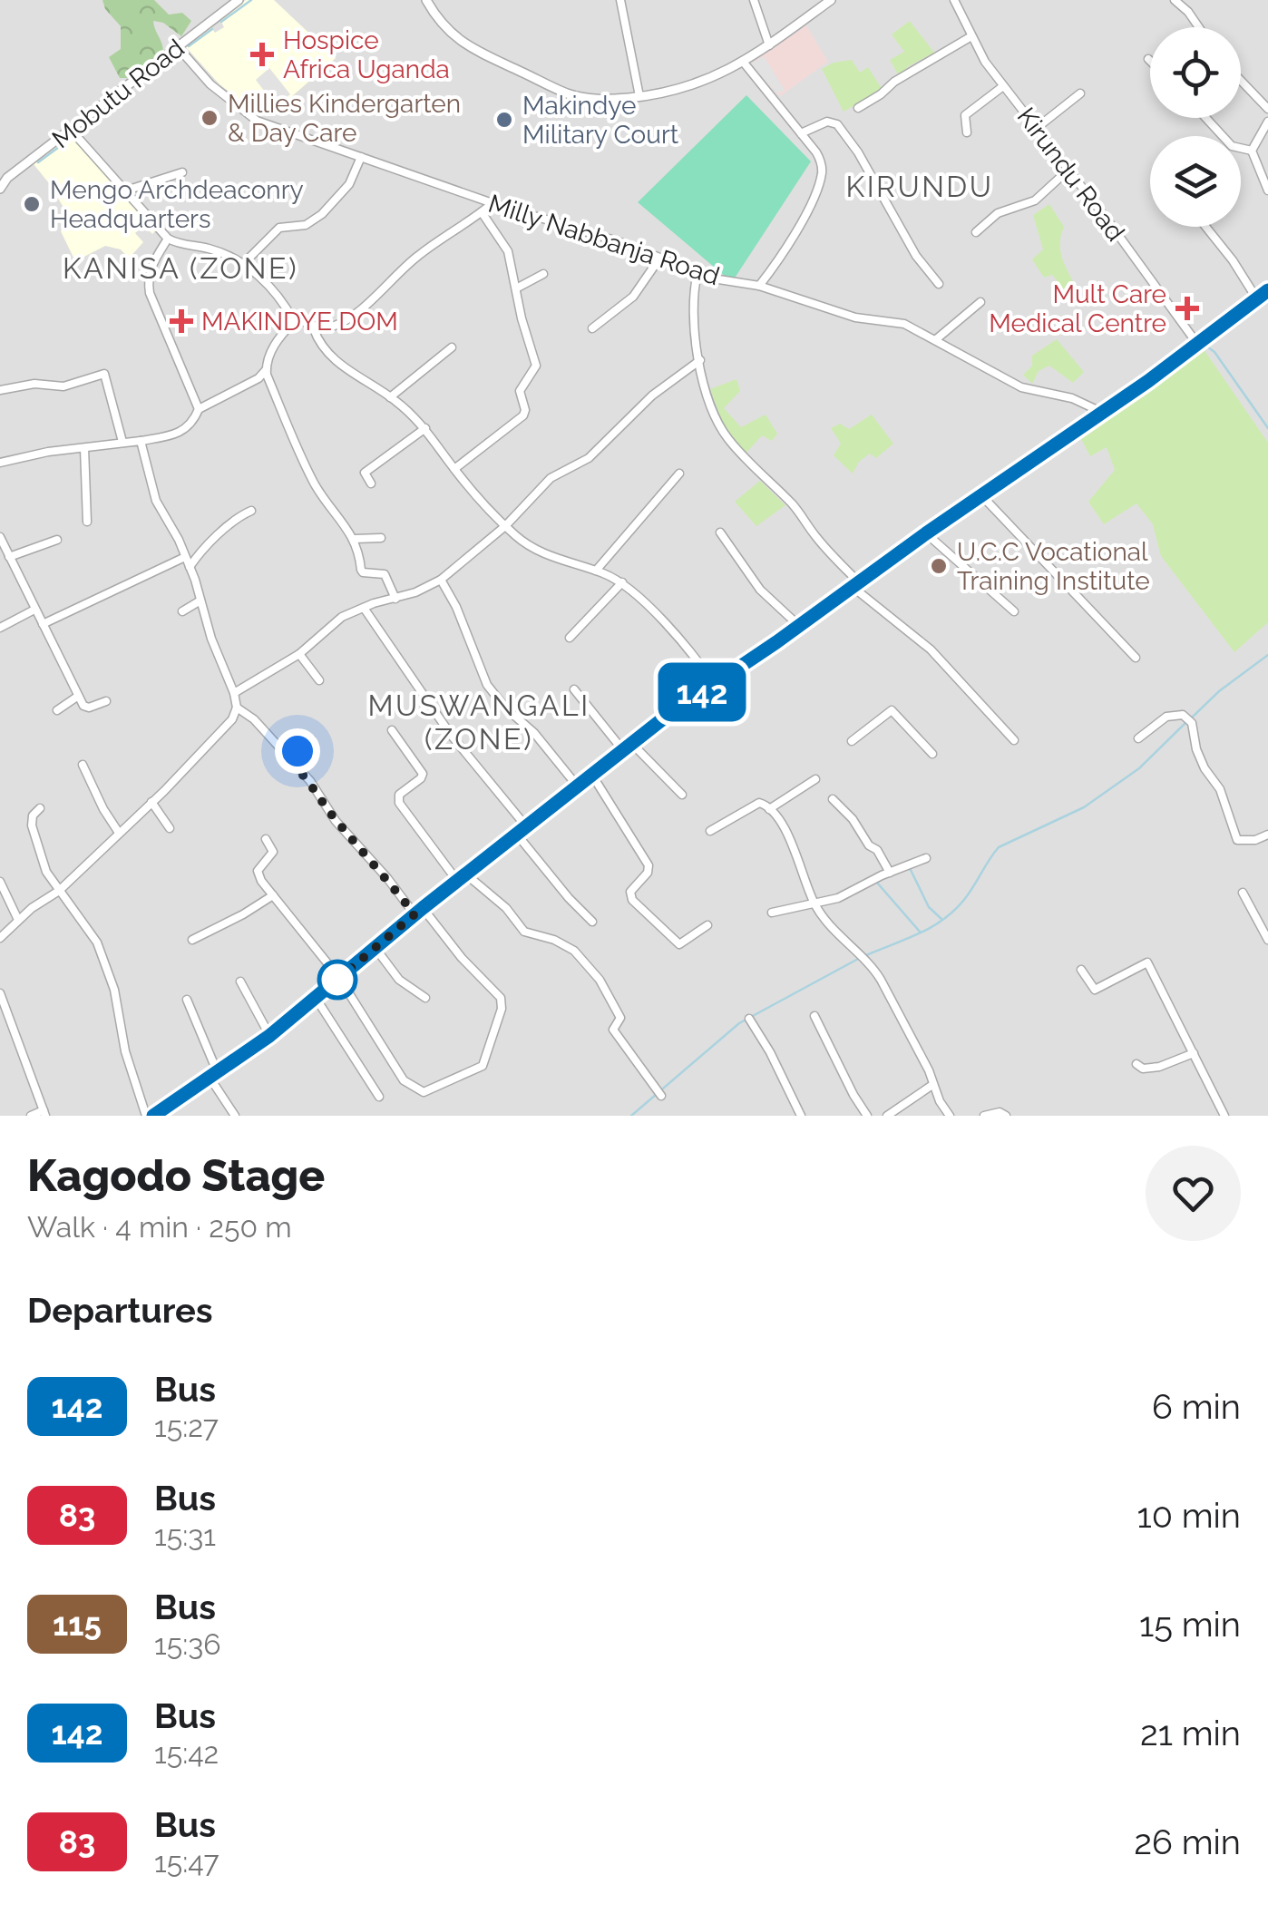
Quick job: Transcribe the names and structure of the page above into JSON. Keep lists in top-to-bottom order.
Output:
{
  "streets": {
    "street": ["Mobutu Road", "Kirundu Road", "Milly Nabbanja Road"]
  },
  "crossings": [
    ["Mobutu Road", "Milly Nabbanja Road"]
  ],
  "districts": ["KIRUNDU", "KANISA (ZONE)", "MUSWANGALI (ZONE)"],
  "places": {
    "health": ["Hospice Africa Uganda", "Mult Care Medical Centre", "MAKINDYE DOM"],
    "other": [
      "Millies Kindergarten & Day Care",
      "Makindye Military Court",
      "Mengo Archdeaconry Headquarters",
      "U.C.C Vocational Training Institute"
    ]
  },
  "lines": ["bus line 142"],
  "page": {
    "on_map": "142",
    "heading": [
      ["Kagodo Stage", "Walk · 4 min · 250 m"],
      "Departures"
    ],
    "list": [
      {
        "mark": "142",
        "name": "Bus",
        "note": "15:27",
        "value": "6 min"
      },
      {
        "mark": "83",
        "name": "Bus",
        "note": "15:31",
        "value": "10 min"
      },
      {
        "mark": "115",
        "name": "Bus",
        "note": "15:36",
        "value": "15 min"
      },
      {
        "mark": "142",
        "name": "Bus",
        "note": "15:42",
        "value": "21 min"
      },
      {
        "mark": "83",
        "name": "Bus",
        "note": "15:47",
        "value": "26 min"
      }
    ]
  }
}
